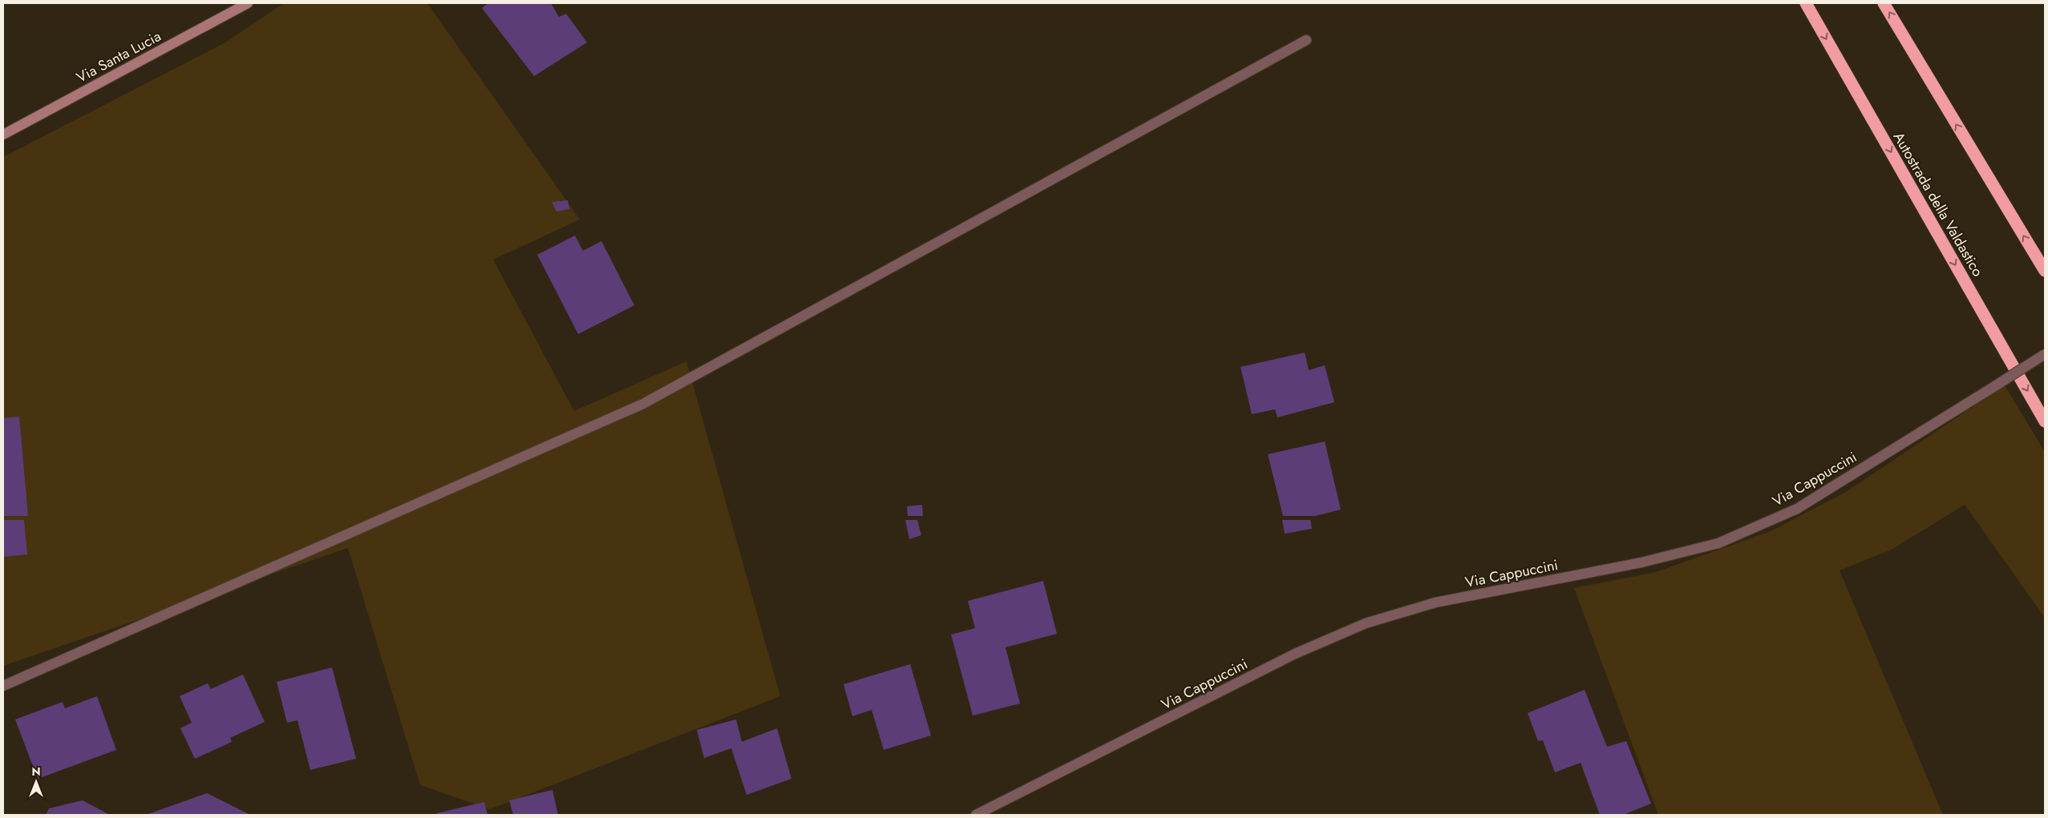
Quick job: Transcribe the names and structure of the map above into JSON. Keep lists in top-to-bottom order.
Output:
{
  "streets": {
    "highway": ["Autostrada della Valdastico"],
    "street": ["Via Santa Lucia", "Via Cappuccini"]
  },
  "north": "top"
}
